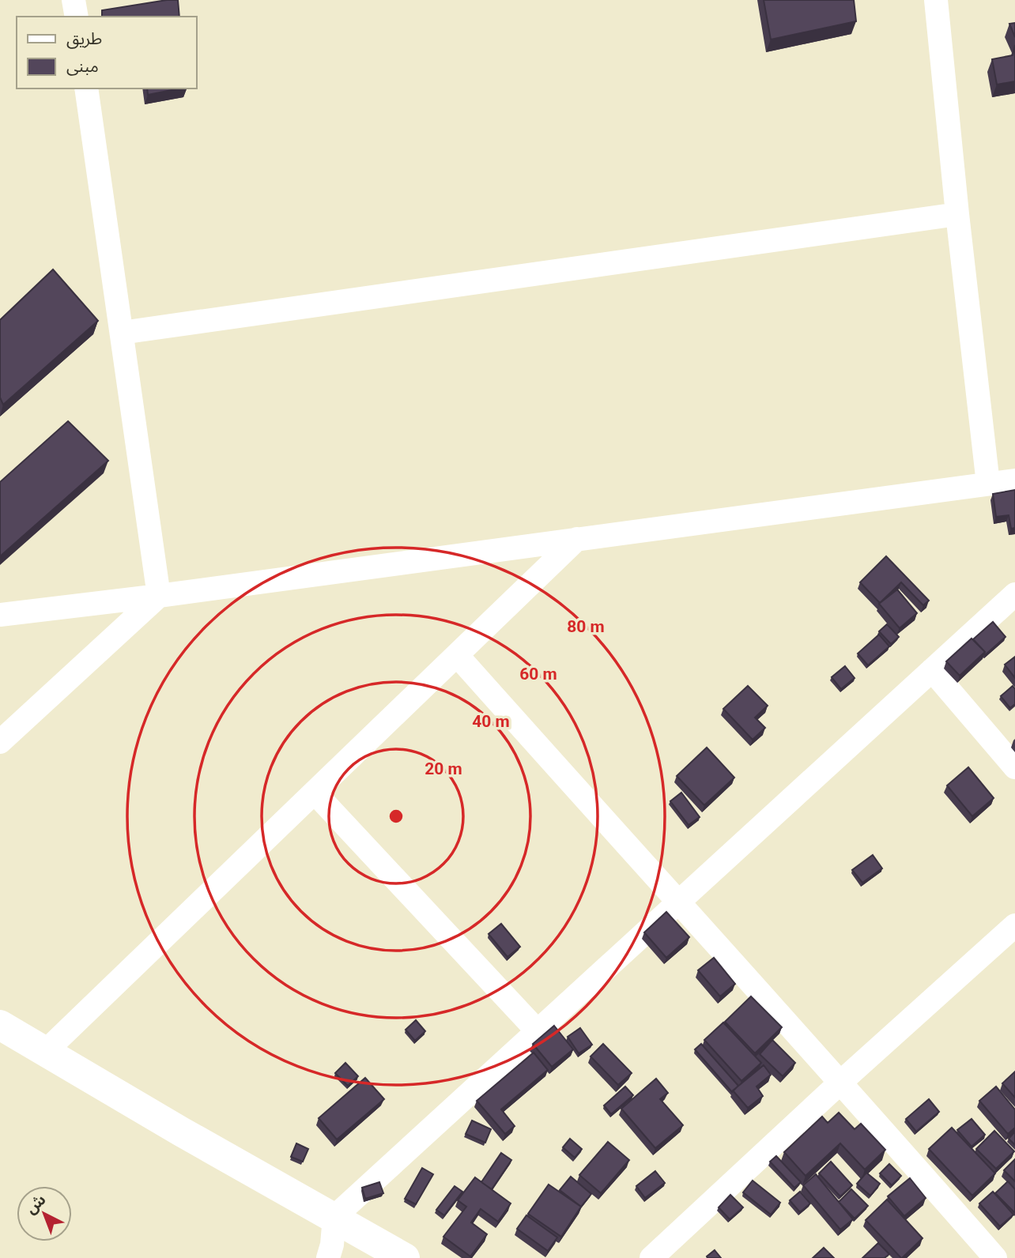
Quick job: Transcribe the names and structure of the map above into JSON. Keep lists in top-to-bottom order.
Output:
{
  "legend": ["طريق", "مبنى"],
  "north": "top left",
  "rings": [
    "80 m",
    "60 m",
    "40 m",
    "20 m"
  ]
}
